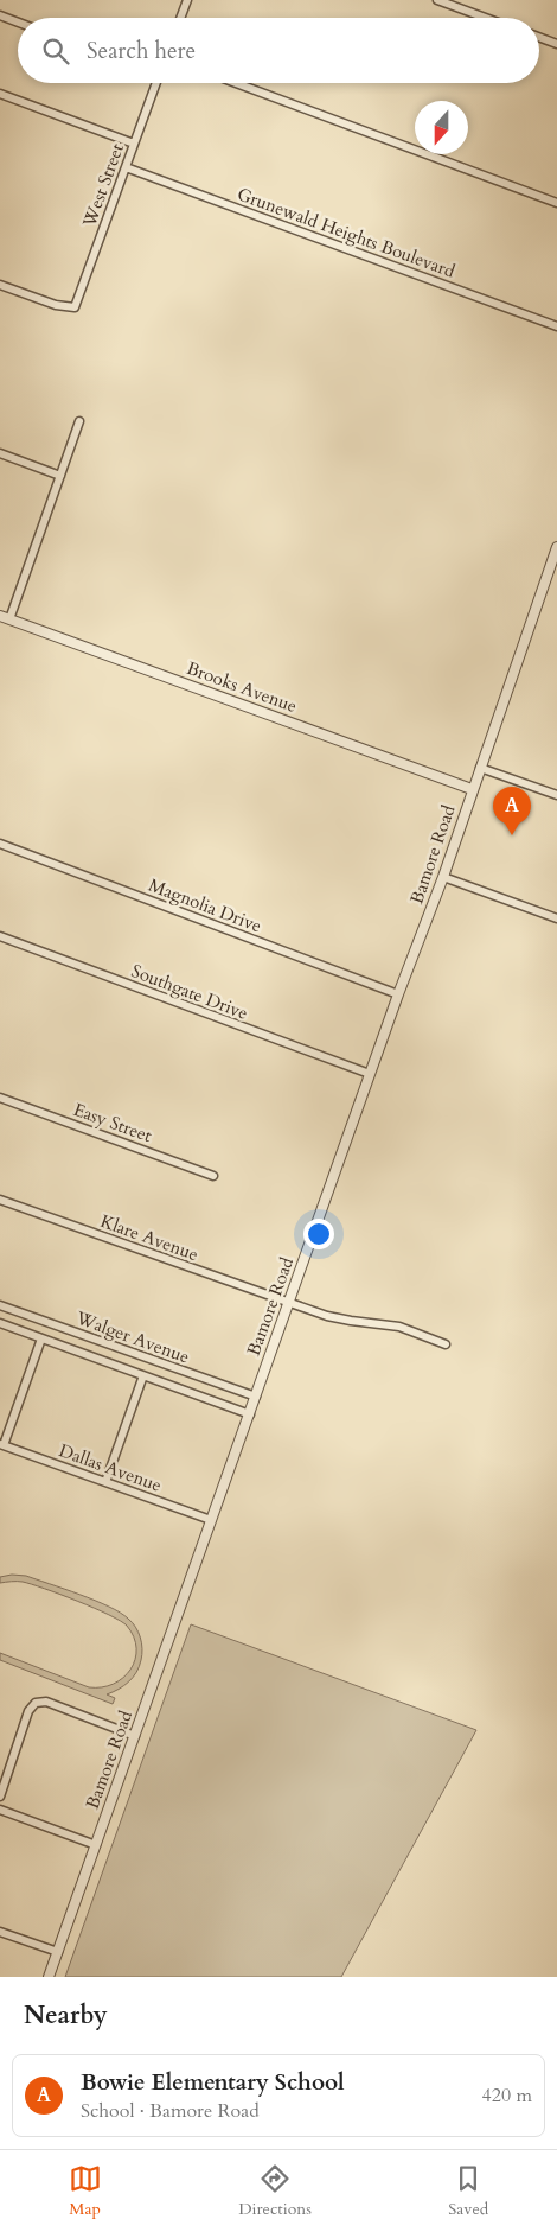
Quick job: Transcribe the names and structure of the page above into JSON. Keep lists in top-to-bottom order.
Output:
{
  "streets": {
    "street": [
      "West Street",
      "Grunewald Heights Boulevard",
      "Brooks Avenue",
      "Bamore Road",
      "Magnolia Drive",
      "Southgate Drive",
      "Easy Street",
      "Klare Avenue",
      "Walger Avenue",
      "Dallas Avenue"
    ]
  },
  "crossings": [
    ["West Street", "Grunewald Heights Boulevard"],
    ["Brooks Avenue", "Bamore Road"],
    ["Bamore Road", "Magnolia Drive"],
    ["Bamore Road", "Southgate Drive"],
    ["Bamore Road", "Klare Avenue"],
    ["Bamore Road", "Walger Avenue"],
    ["Bamore Road", "Dallas Avenue"]
  ],
  "north": "bottom",
  "page": {
    "search": "Search here",
    "pins": "A",
    "heading": "Nearby",
    "list": [
      {
        "mark": "A",
        "name": "Bowie Elementary School",
        "note": "School · Bamore Road",
        "value": "420 m"
      }
    ],
    "nav": ["Map", "Directions", "Saved"]
  }
}
